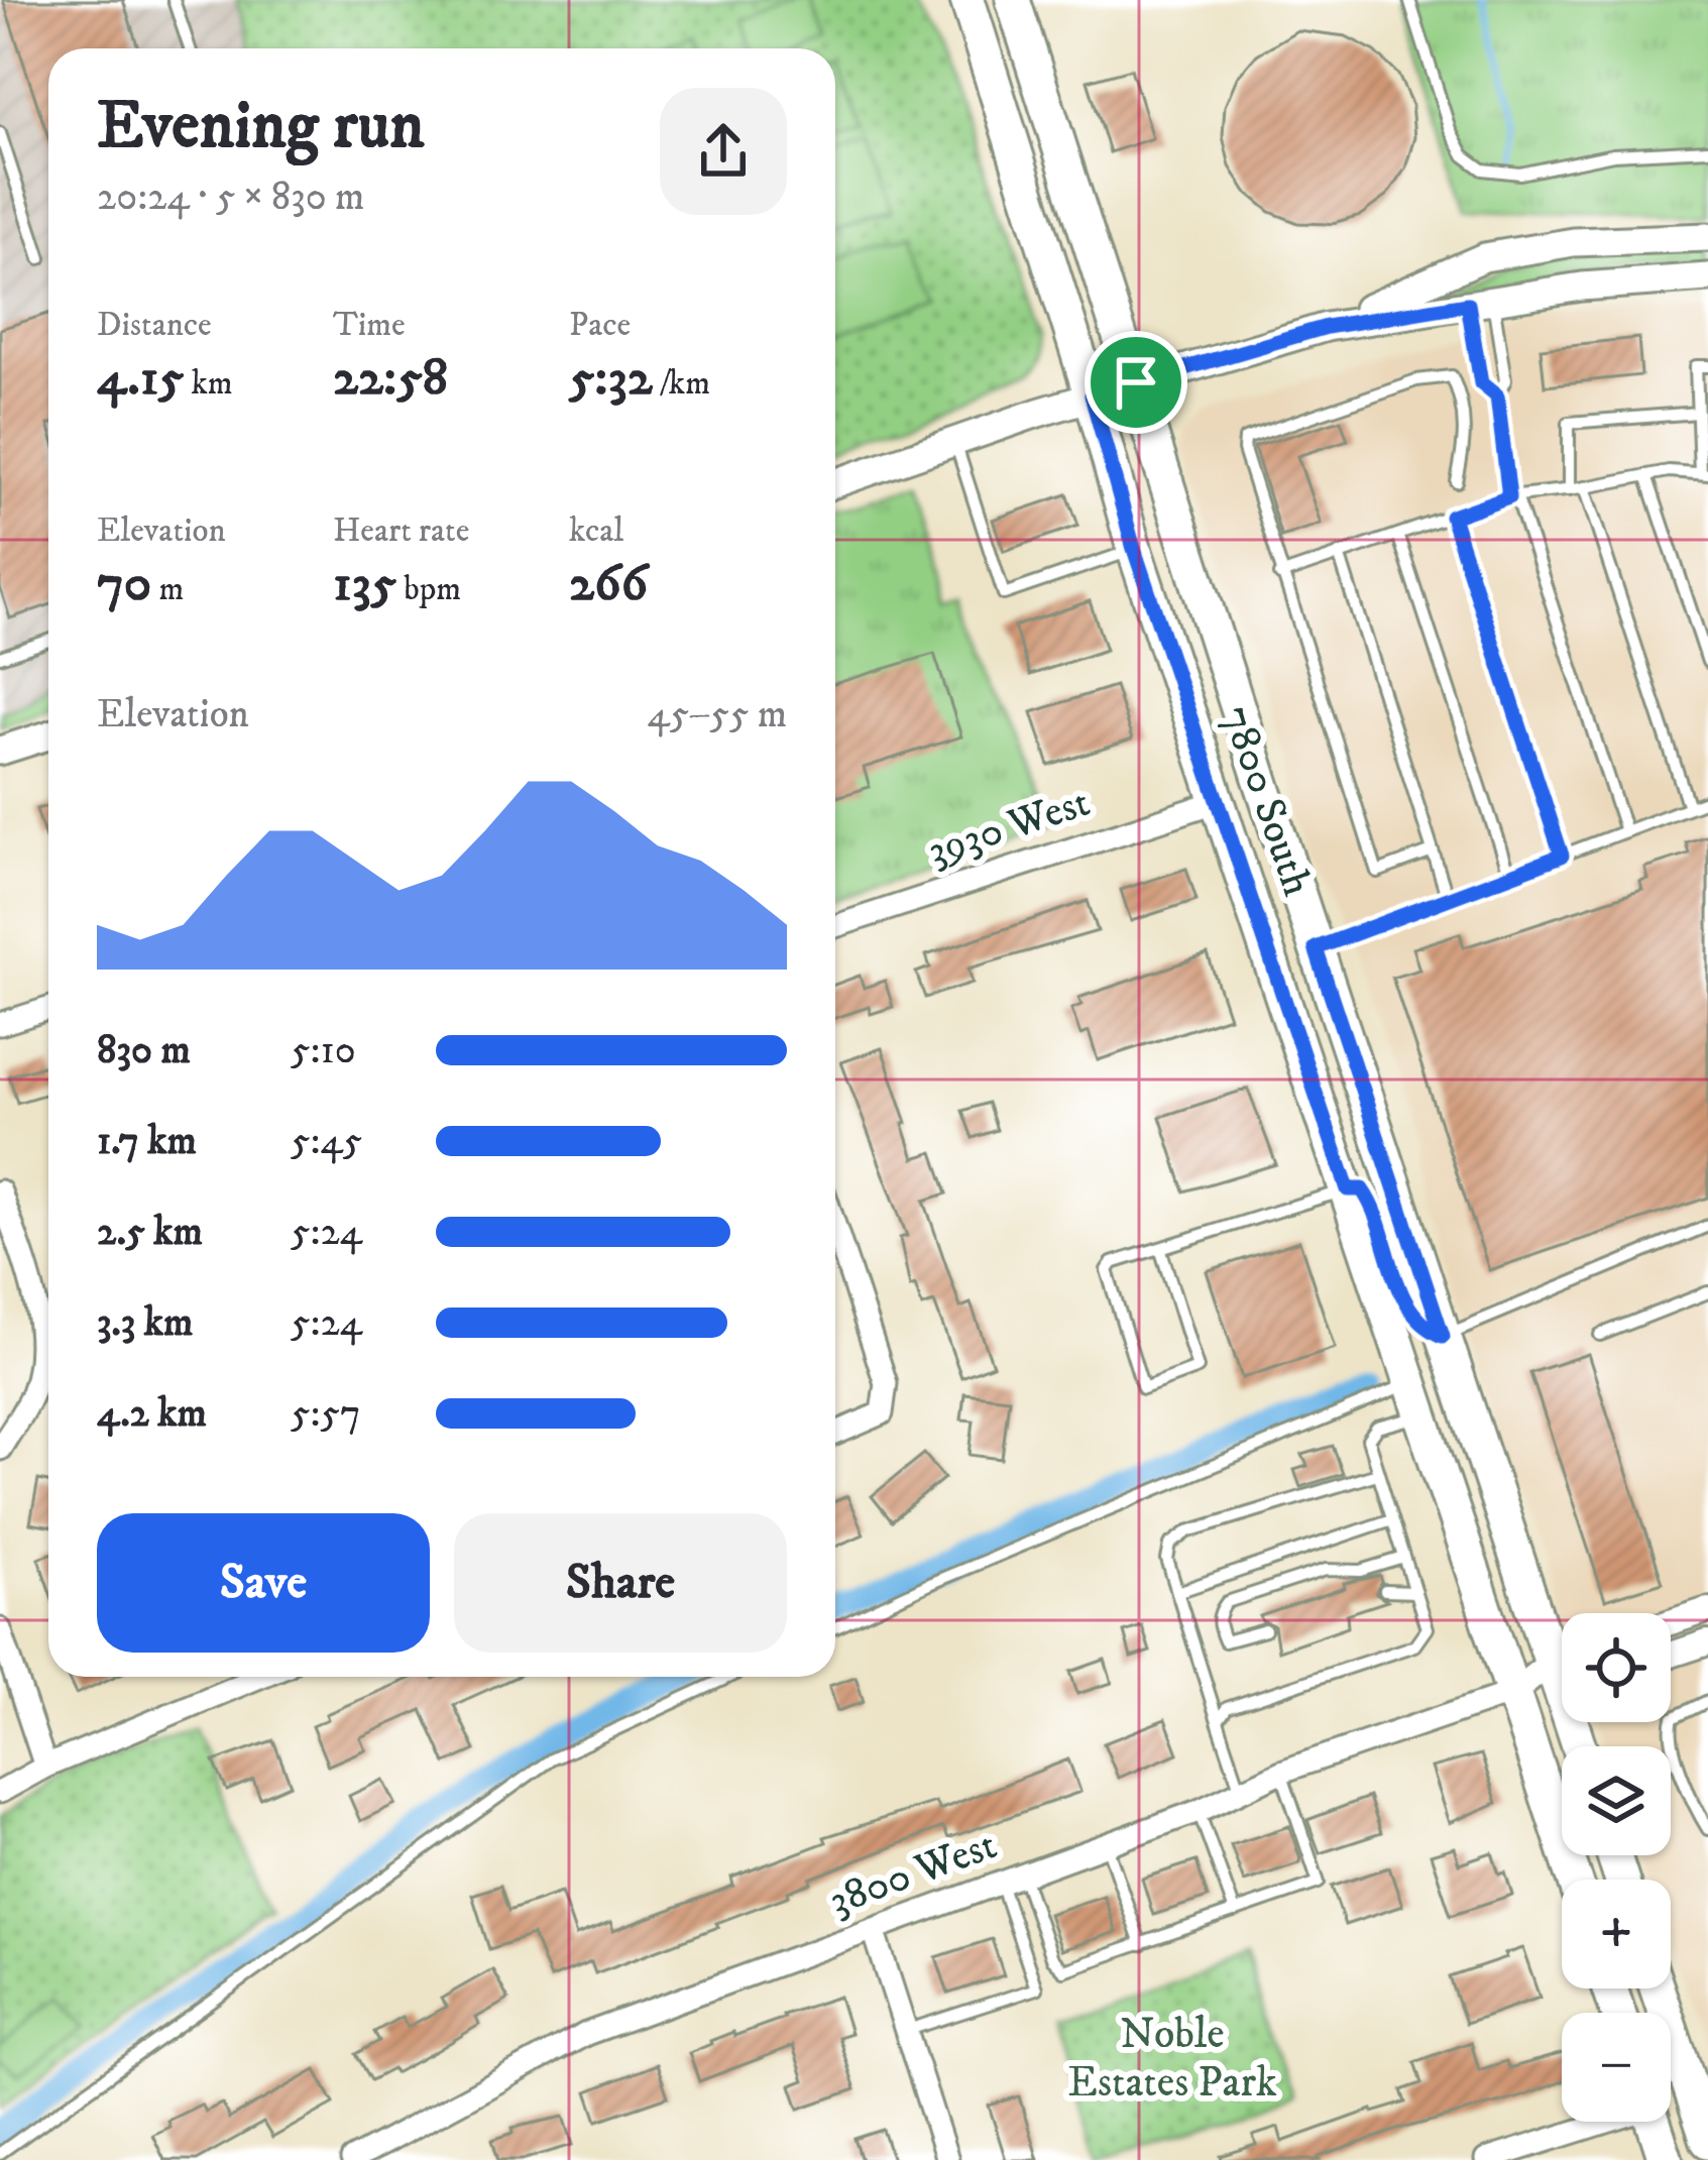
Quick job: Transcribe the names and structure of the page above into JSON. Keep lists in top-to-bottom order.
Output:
{
  "streets": {
    "main road": ["7800 South"],
    "street": ["3930 West", "3800 West"]
  },
  "crossings": [
    ["7800 South", "3930 West"],
    ["7800 South", "3800 West"]
  ],
  "parks": ["Noble Estates Park"],
  "page": {
    "heading": ["Evening run", "20:24 · 5 × 830 m"],
    "stats": [
      ["Distance", "4.15 km"],
      ["Time", "22:58"],
      ["Pace", "5:32 /km"],
      ["Elevation", "70 m"],
      ["Heart rate", "135 bpm"],
      ["kcal", "266"]
    ],
    "chart": ["Elevation", "45–55 m"],
    "list": [
      {
        "name": "830 m",
        "note": "5:10"
      },
      {
        "name": "1.7 km",
        "note": "5:45"
      },
      {
        "name": "2.5 km",
        "note": "5:24"
      },
      {
        "name": "3.3 km",
        "note": "5:24"
      },
      {
        "name": "4.2 km",
        "note": "5:57"
      }
    ],
    "buttons": ["Save", "Share"],
    "map_buttons": ["+", "−"]
  }
}
